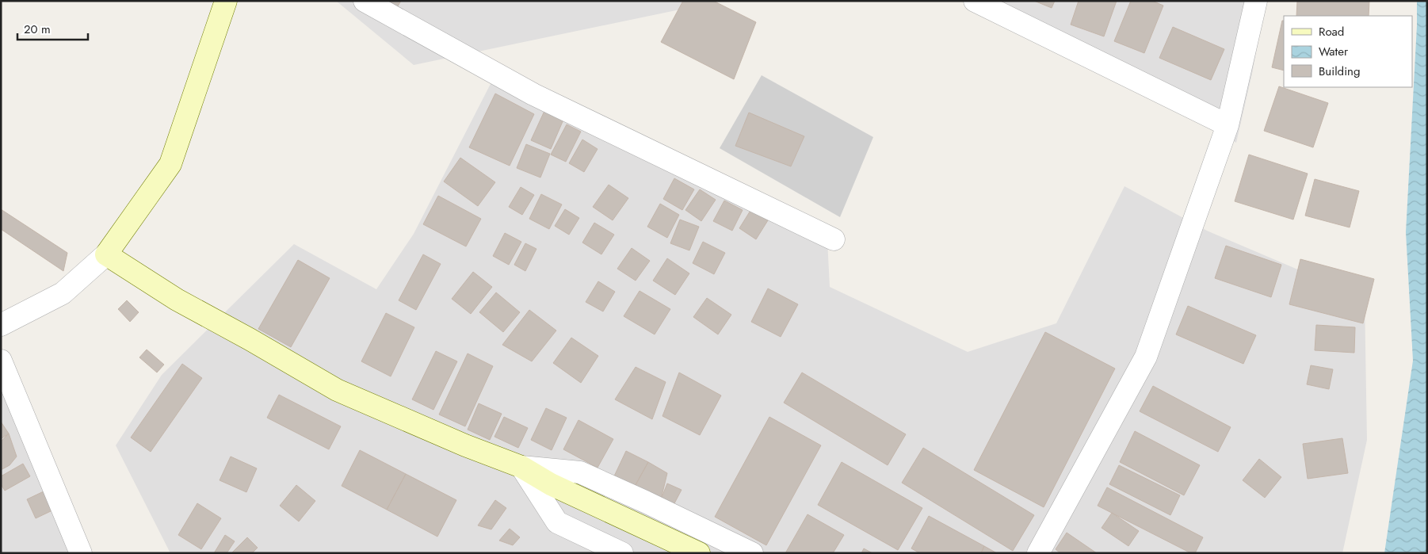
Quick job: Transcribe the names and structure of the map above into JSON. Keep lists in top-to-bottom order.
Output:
{
  "legend": ["Road", "Water", "Building"],
  "scale_bar": "20 m"
}
